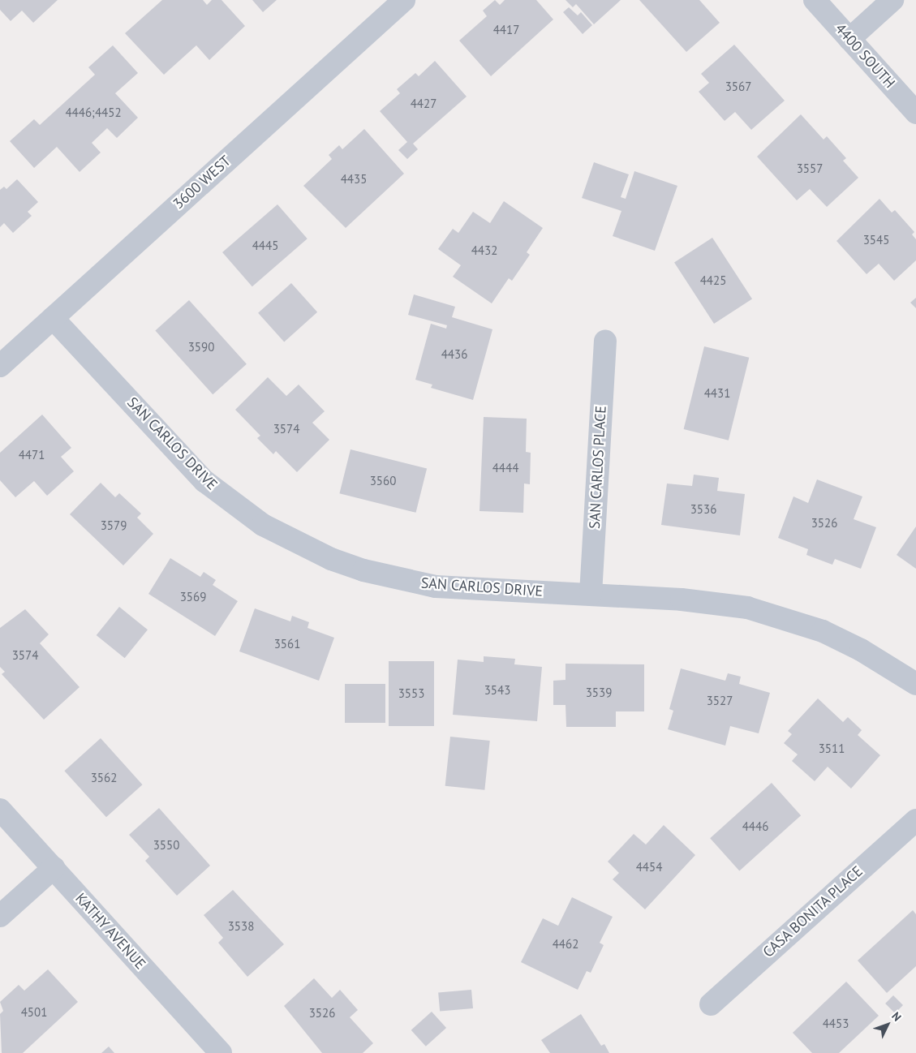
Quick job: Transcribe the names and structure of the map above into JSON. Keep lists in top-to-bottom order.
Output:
{
  "streets": {
    "street": [
      "4400 SOUTH",
      "3600 WEST",
      "SAN CARLOS DRIVE",
      "SAN CARLOS PLACE",
      "CASA BONITA PLACE",
      "KATHY AVENUE"
    ]
  },
  "crossings": [
    ["3600 WEST", "SAN CARLOS DRIVE"],
    ["SAN CARLOS DRIVE", "SAN CARLOS PLACE"]
  ],
  "house_numbers": [
    "4417",
    "3567",
    "4427",
    "4446;4452",
    "3557",
    "4435",
    "3545",
    "4445",
    "4432",
    "4425",
    "3590",
    "4436",
    "4431",
    "3574",
    "4471",
    "4444",
    "3560",
    "3536",
    "3526",
    "3579",
    "3569",
    "3561",
    "3574",
    "3543",
    "3539",
    "3553",
    "3527",
    "3511",
    "3562",
    "4446",
    "3550",
    "4454",
    "3538",
    "4462",
    "4501",
    "3526",
    "4453"
  ],
  "north": "top right"
}
